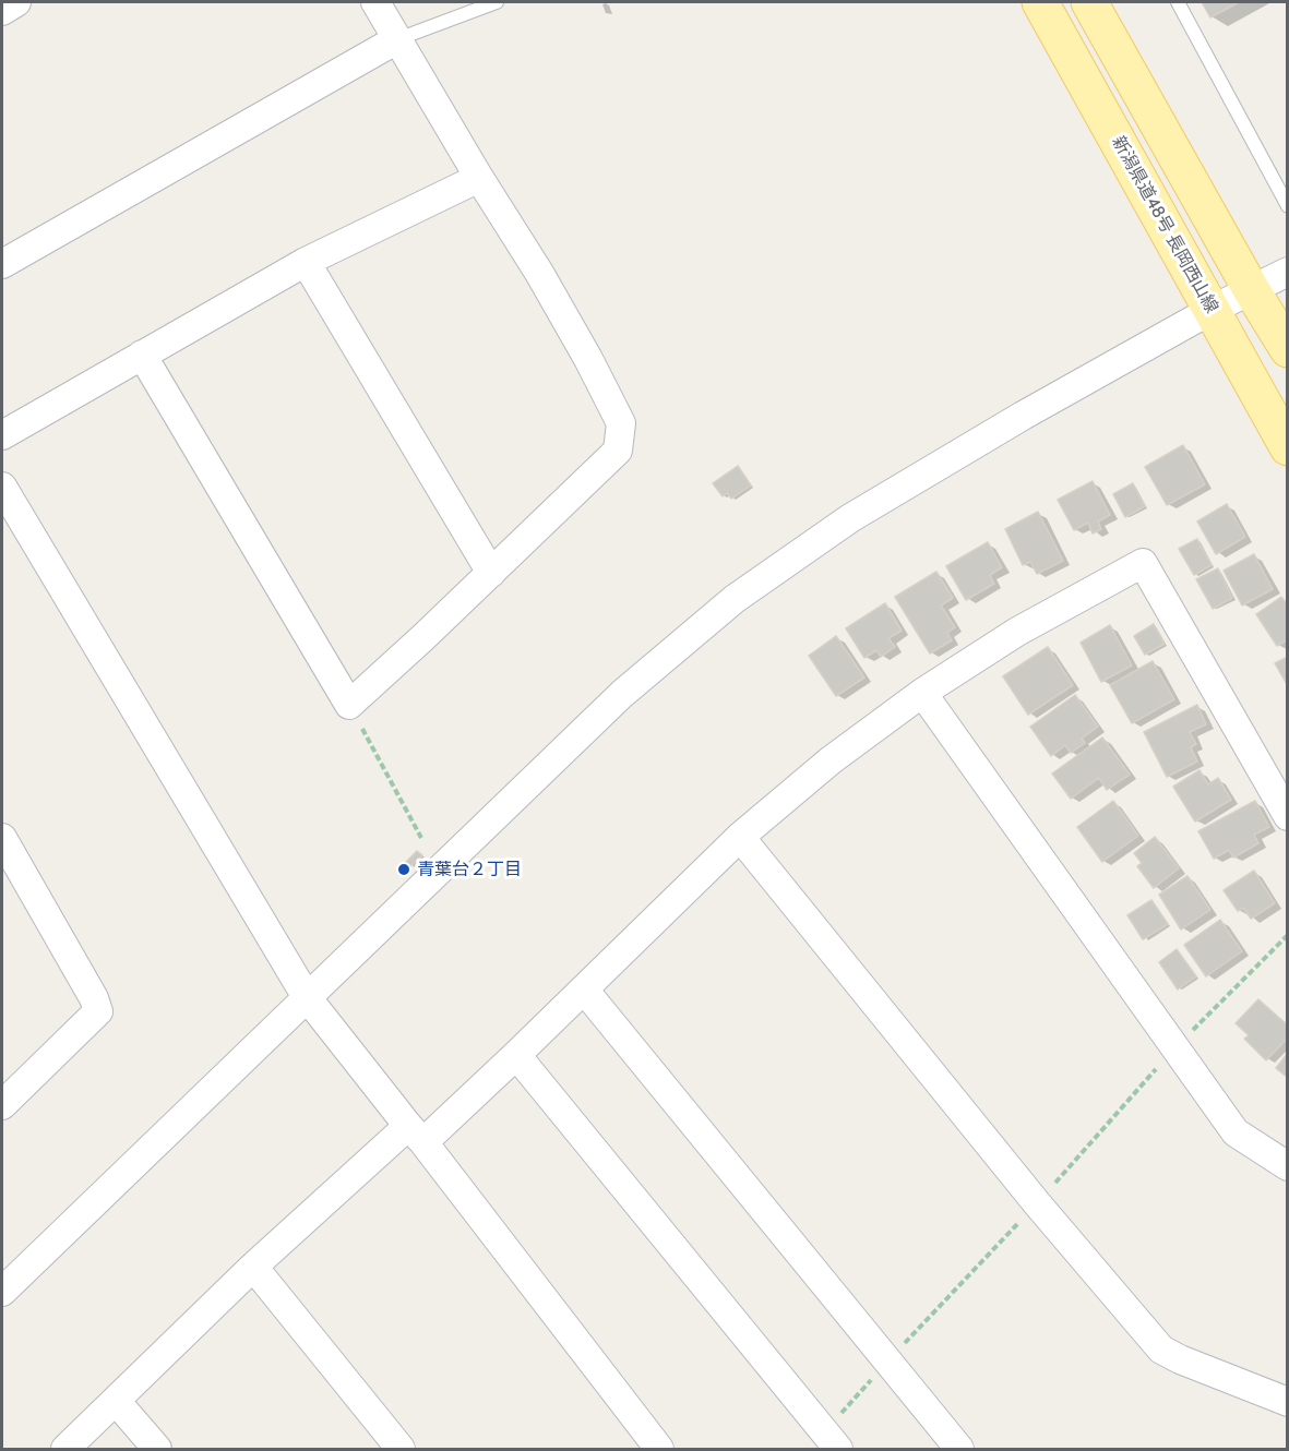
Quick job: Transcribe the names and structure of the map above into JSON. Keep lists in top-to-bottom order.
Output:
{
  "streets": {
    "main road": ["新潟県道48号 長岡西山線"]
  },
  "places": ["青葉台２丁目"]
}
